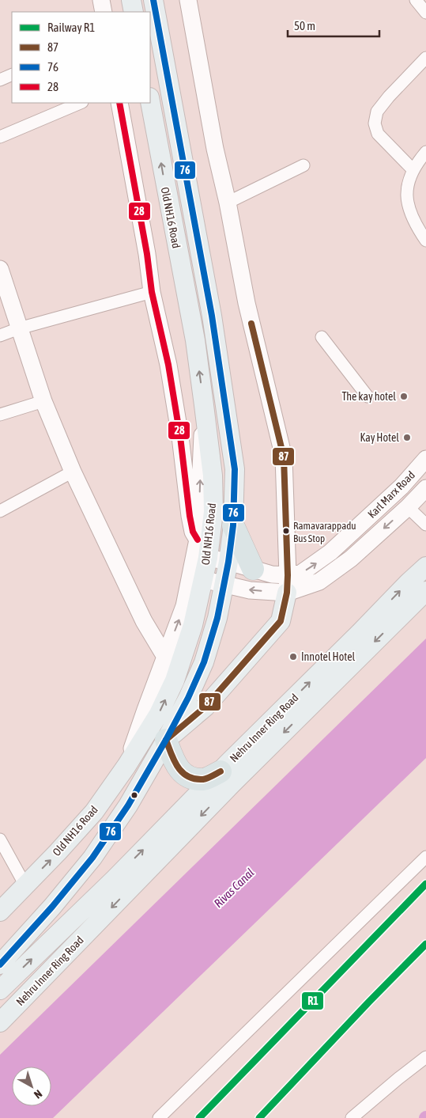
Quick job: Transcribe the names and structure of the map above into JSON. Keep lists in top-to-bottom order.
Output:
{
  "streets": {
    "main road": ["Old NH16 Road", "Nehru Inner Ring Road"],
    "street": ["Karl Marx Road"]
  },
  "crossings": [
    ["Old NH16 Road", "Karl Marx Road"]
  ],
  "water": ["Rivas Canal"],
  "places": [
    "The kay hotel",
    "Kay Hotel",
    "Ramavarappadu Bus Stop",
    "Innotel Hotel"
  ],
  "lines": [
    "transit line 76",
    "transit line 28",
    "transit line 87",
    "rail line R1"
  ],
  "legend": [
    "Railway R1",
    "87",
    "76",
    "28"
  ],
  "scale_bar": "50 m",
  "north": "bottom right"
}
